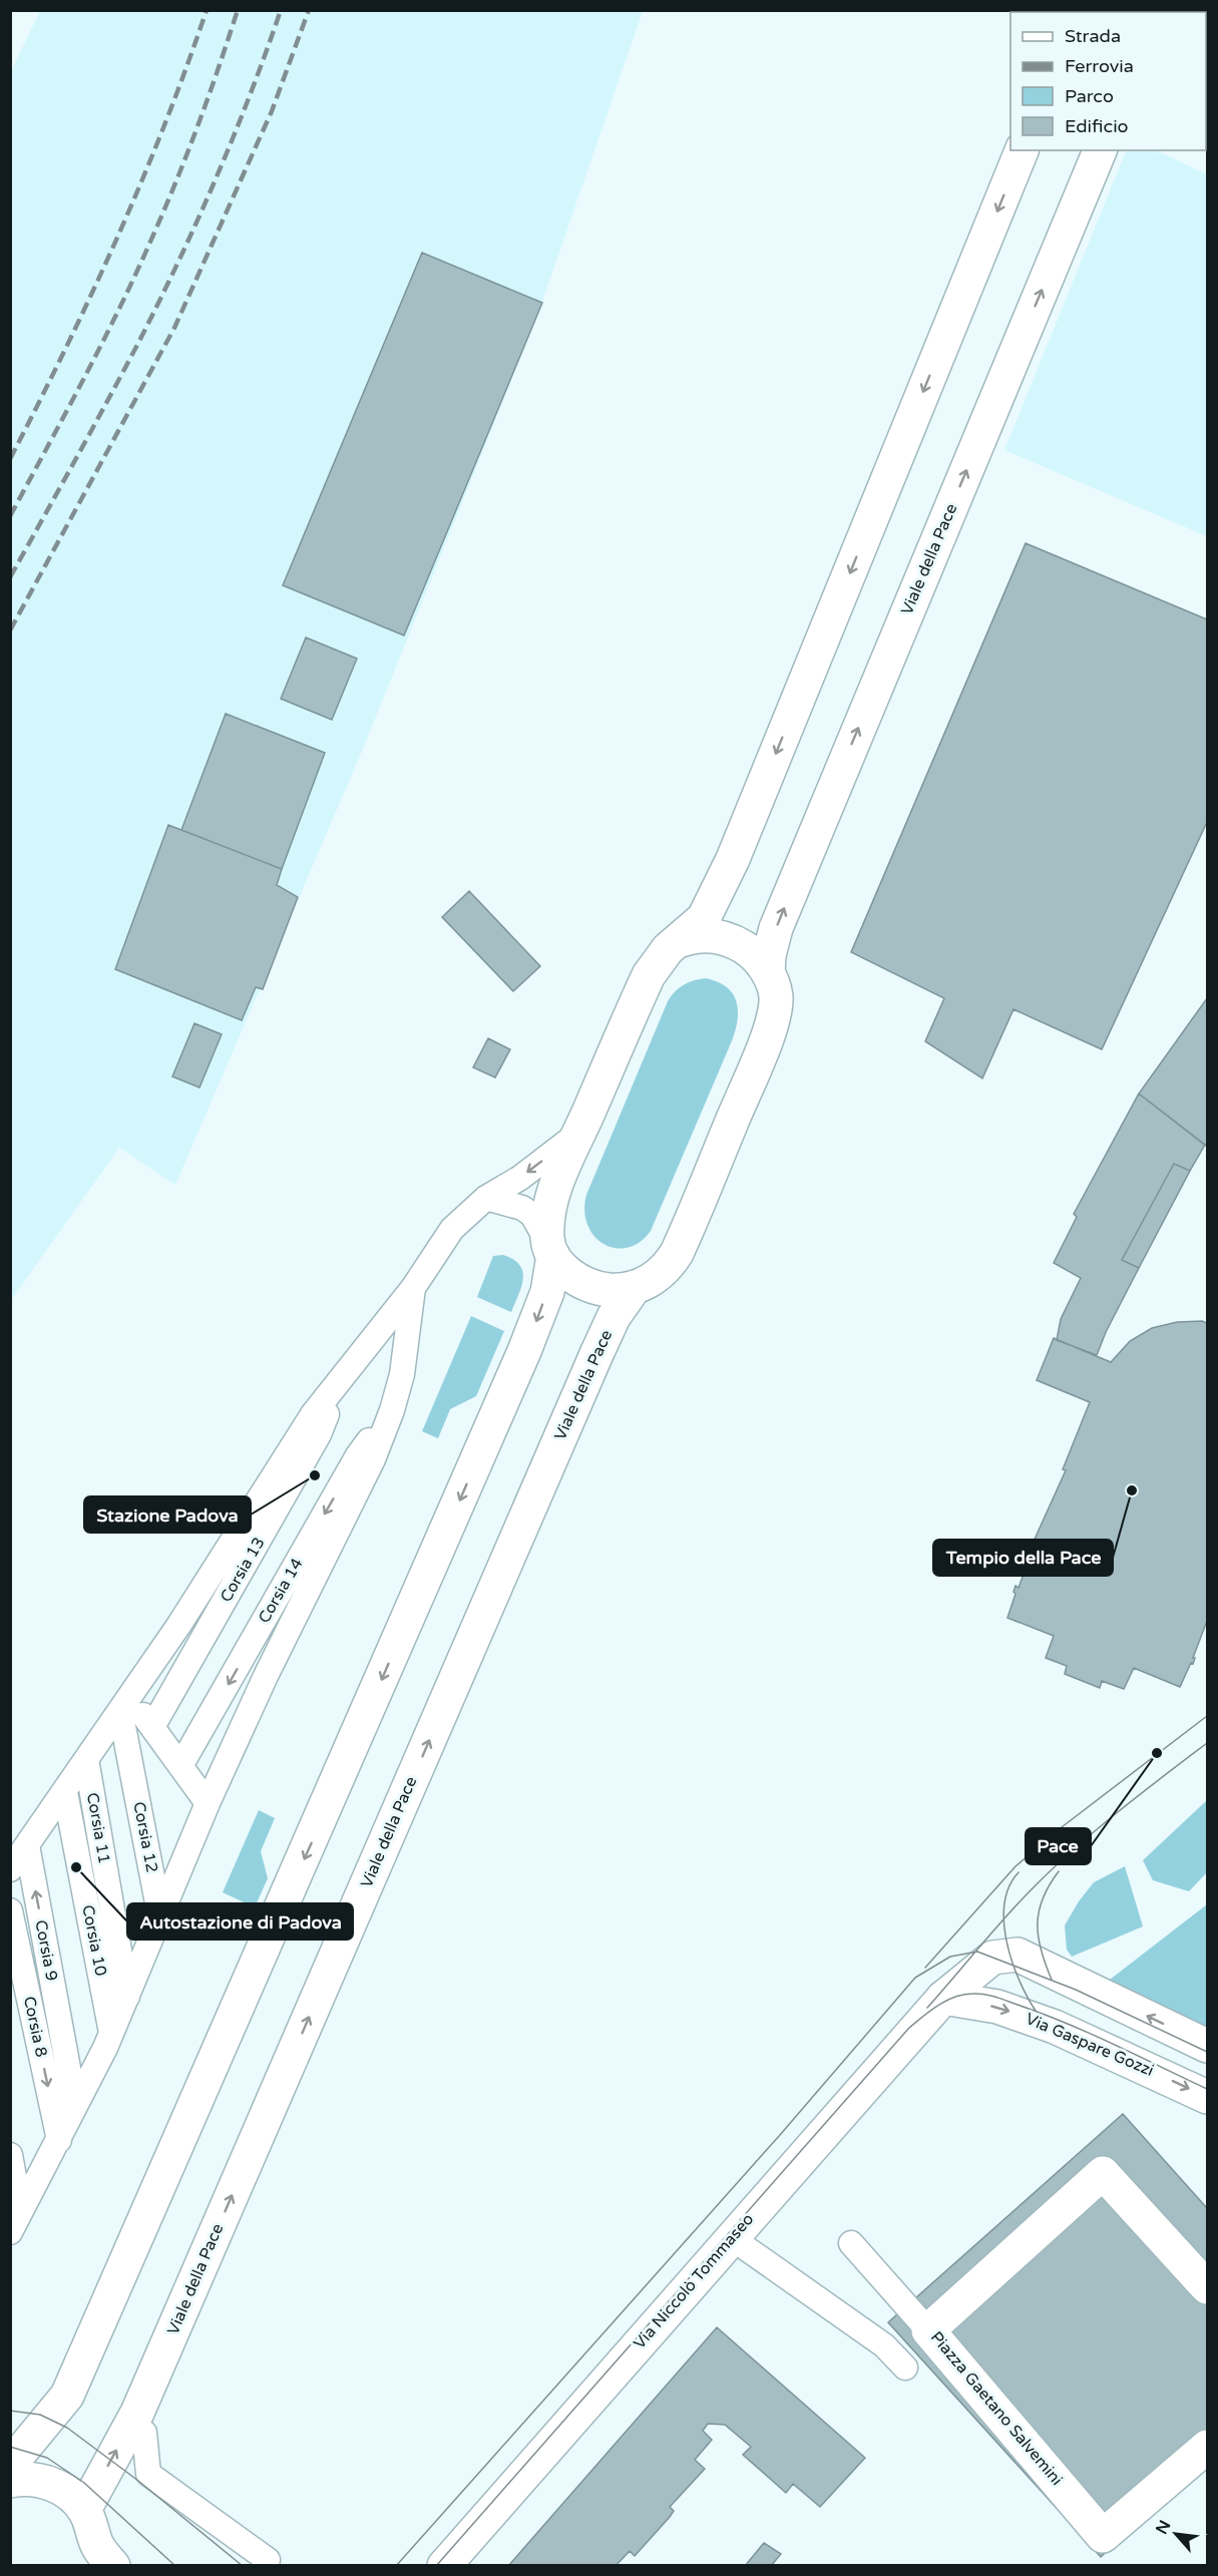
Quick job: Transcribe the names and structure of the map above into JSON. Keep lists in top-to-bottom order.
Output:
{
  "streets": {
    "street": [
      "Viale della Pace",
      "Via Gaspare Gozzi",
      "Via Niccolò Tommaseo",
      "Piazza Gaetano Salvemini"
    ],
    "lane": [
      "Corsia 13",
      "Corsia 14",
      "Corsia 11",
      "Corsia 12",
      "Corsia 10",
      "Corsia 9",
      "Corsia 8"
    ]
  },
  "crossings": [
    ["Corsia 9", "Corsia 8"],
    ["Via Gaspare Gozzi", "Via Niccolò Tommaseo"]
  ],
  "one_way": ["Corsia 9", "Corsia 8", "Via Gaspare Gozzi"],
  "places": [
    "Stazione Padova",
    "Tempio della Pace",
    "Pace",
    "Autostazione di Padova"
  ],
  "legend": [
    "Strada",
    "Ferrovia",
    "Parco",
    "Edificio"
  ],
  "north": "top left"
}
